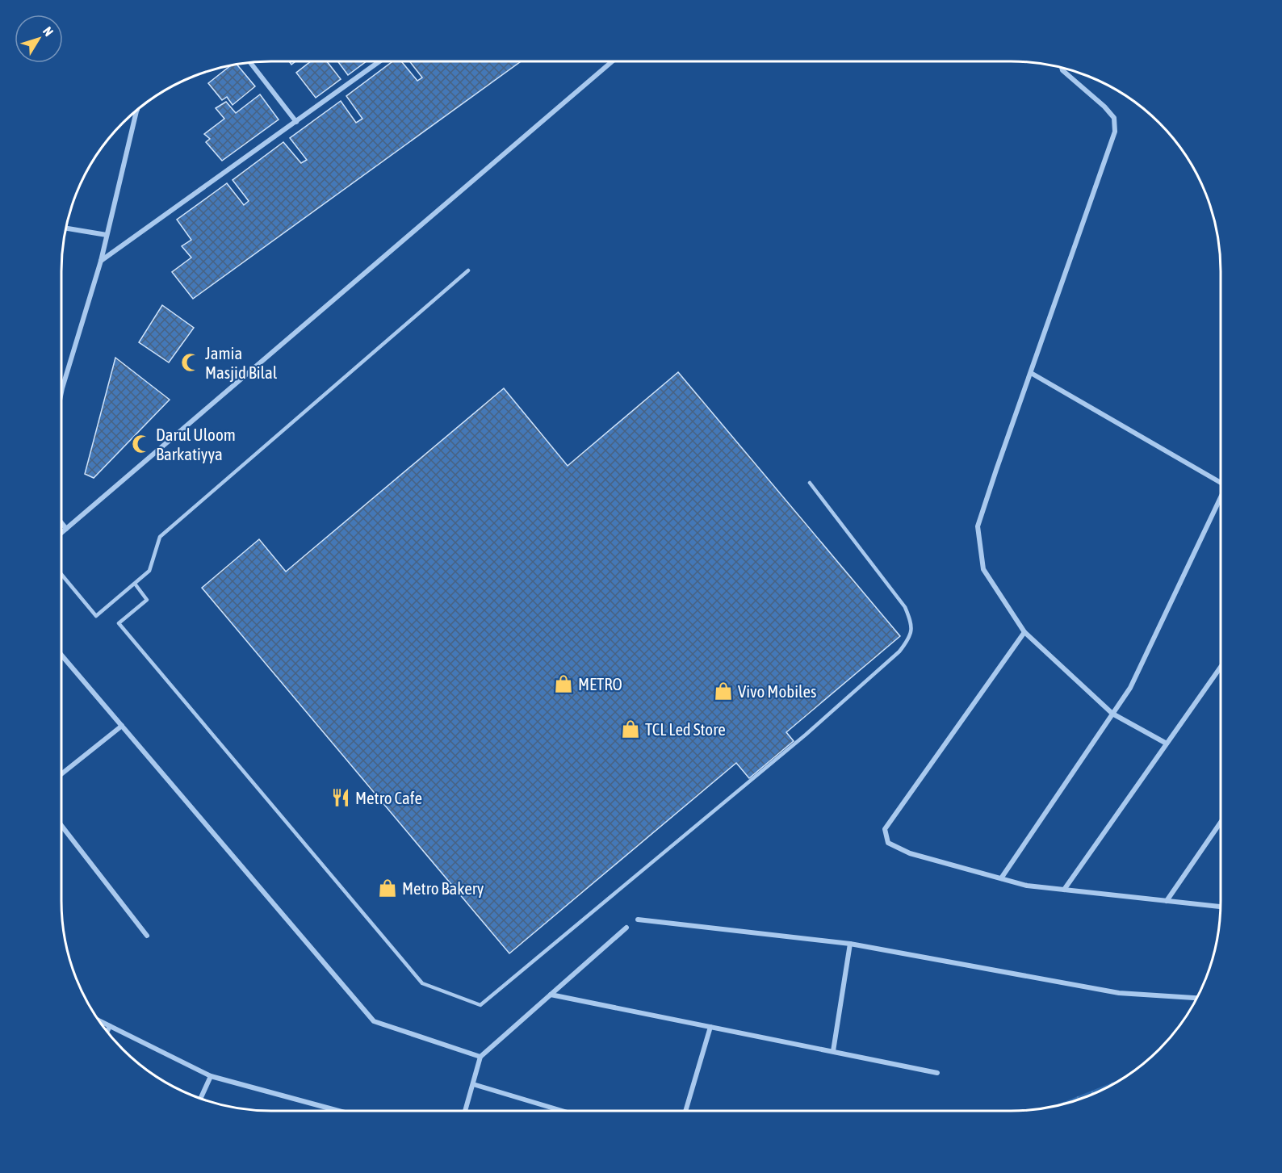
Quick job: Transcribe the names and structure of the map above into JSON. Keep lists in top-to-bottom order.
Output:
{
  "places": {
    "mosque": ["Jamia Masjid Bilal", "Darul Uloom Barkatiyya"],
    "shop": [
      "METRO",
      "Vivo Mobiles",
      "TCL Led Store",
      "Metro Bakery"
    ],
    "restaurant": ["Metro Cafe"]
  },
  "north": "top right"
}
